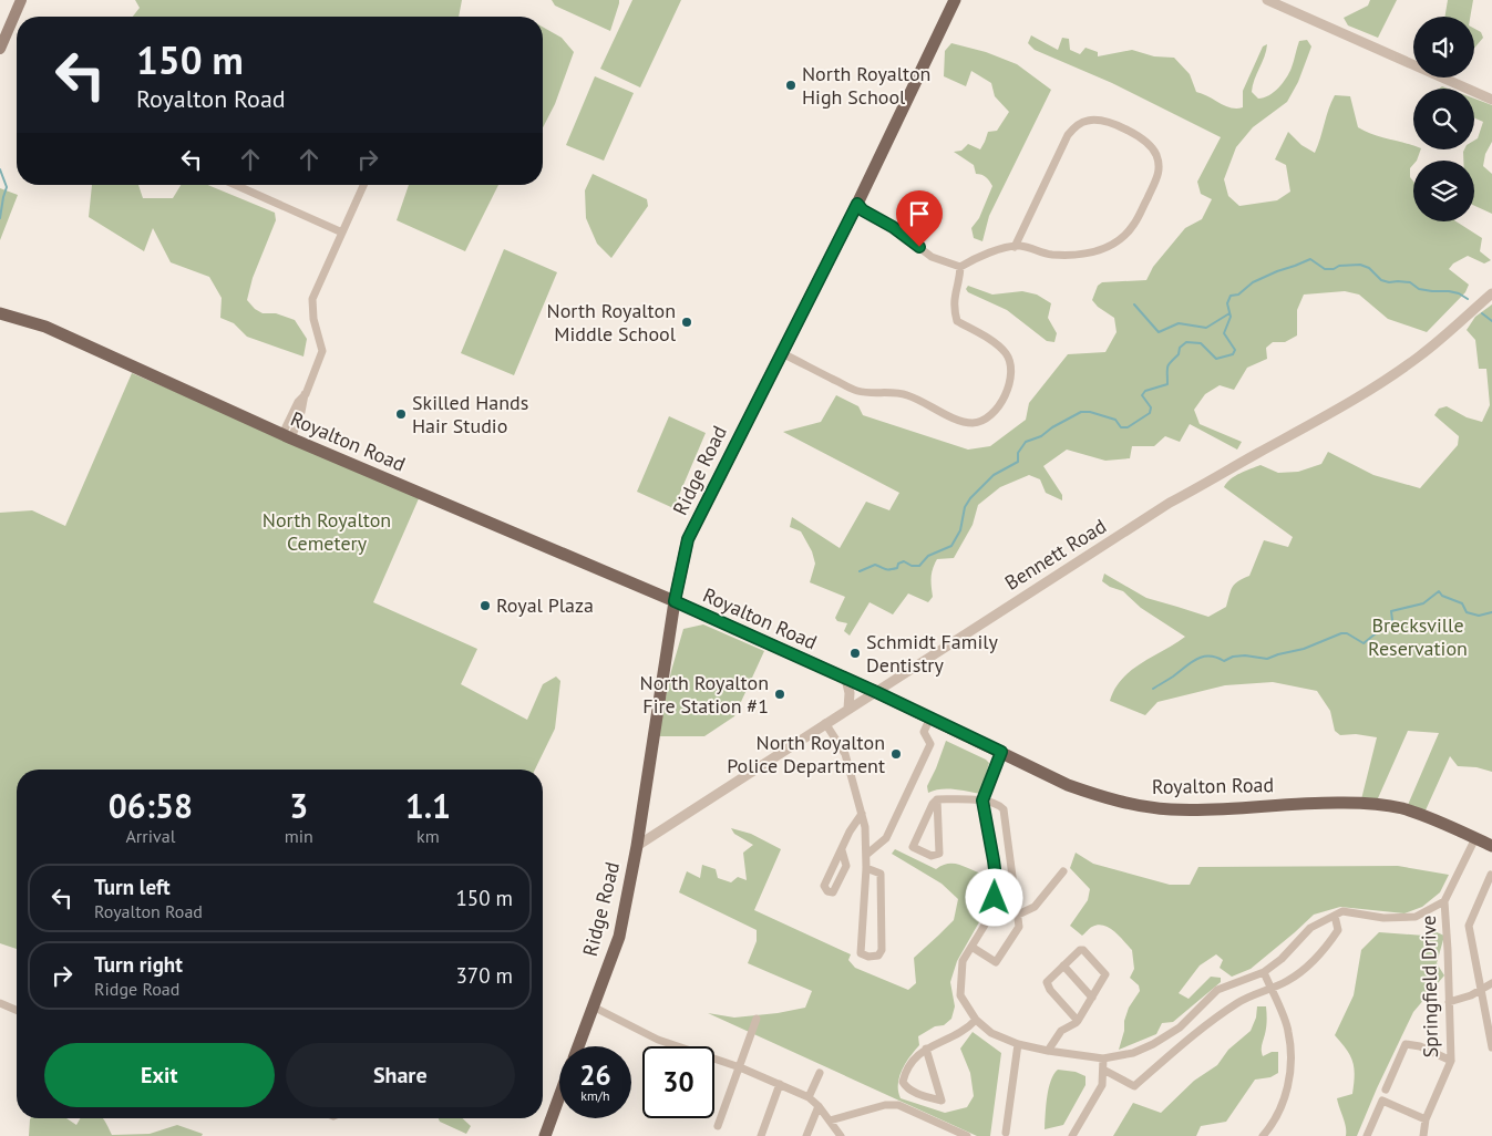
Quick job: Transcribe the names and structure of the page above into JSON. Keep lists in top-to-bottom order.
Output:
{
  "streets": {
    "main road": ["Royalton Road", "Ridge Road"],
    "street": ["Bennett Road", "Springfield Drive"]
  },
  "crossings": [
    ["Royalton Road", "Ridge Road"],
    ["Royalton Road", "Bennett Road"],
    ["Royalton Road", "Springfield Drive"],
    ["Ridge Road", "Bennett Road"]
  ],
  "parks": ["North Royalton Cemetery", "Brecksville Reservation"],
  "places": [
    "North Royalton High School",
    "North Royalton Middle School",
    "Skilled Hands Hair Studio",
    "Royal Plaza",
    "Schmidt Family Dentistry",
    "North Royalton Fire Station #1",
    "North Royalton Police Department"
  ],
  "page": {
    "turn": ["150 m", "Royalton Road"],
    "eta": [
      "06:58",
      "Arrival",
      "3",
      "min",
      "1.1",
      "km"
    ],
    "list": [
      {
        "name": "Turn left",
        "note": "Royalton Road",
        "value": "150 m"
      },
      {
        "name": "Turn right",
        "note": "Ridge Road",
        "value": "370 m"
      }
    ],
    "buttons": ["Exit", "Share"],
    "speed": "26 km/h",
    "limit": "30"
  }
}
